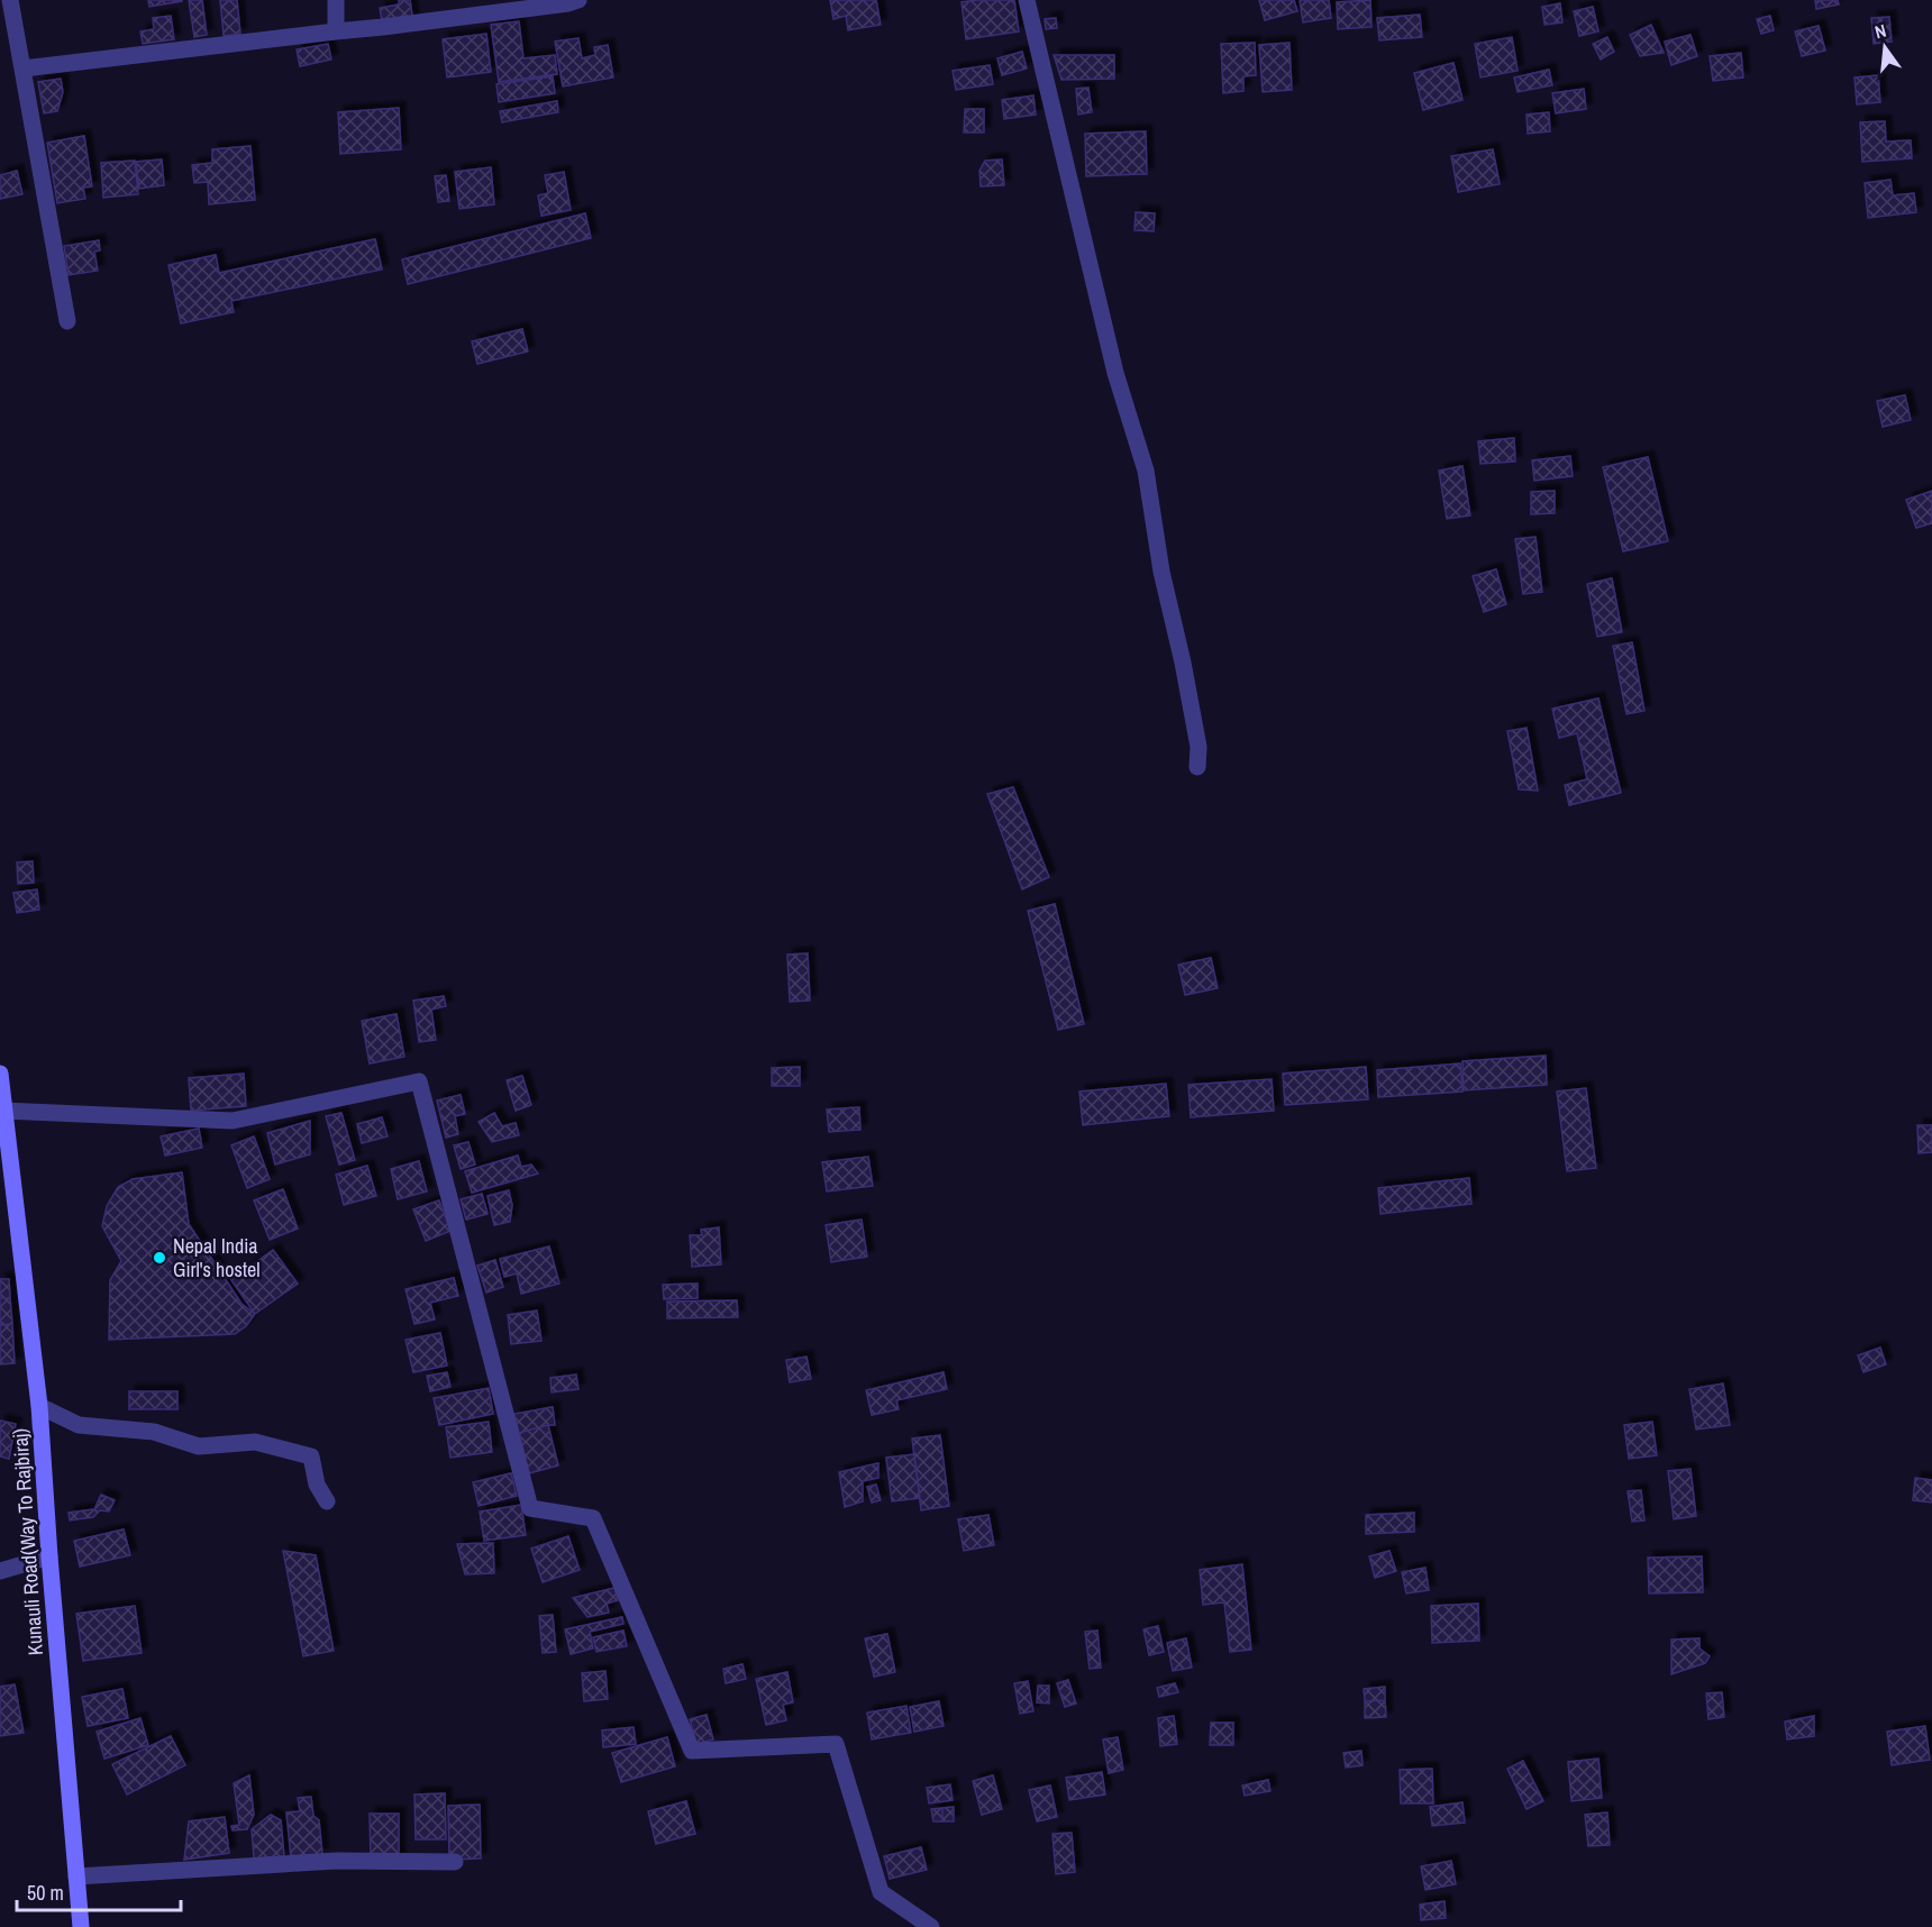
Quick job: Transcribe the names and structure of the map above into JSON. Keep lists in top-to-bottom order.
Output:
{
  "streets": {
    "main road": ["Kunauli Road(Way To Rajbiraj)"]
  },
  "places": ["Nepal India Girl's hostel"],
  "scale_bar": "50 m",
  "north": "top"
}
